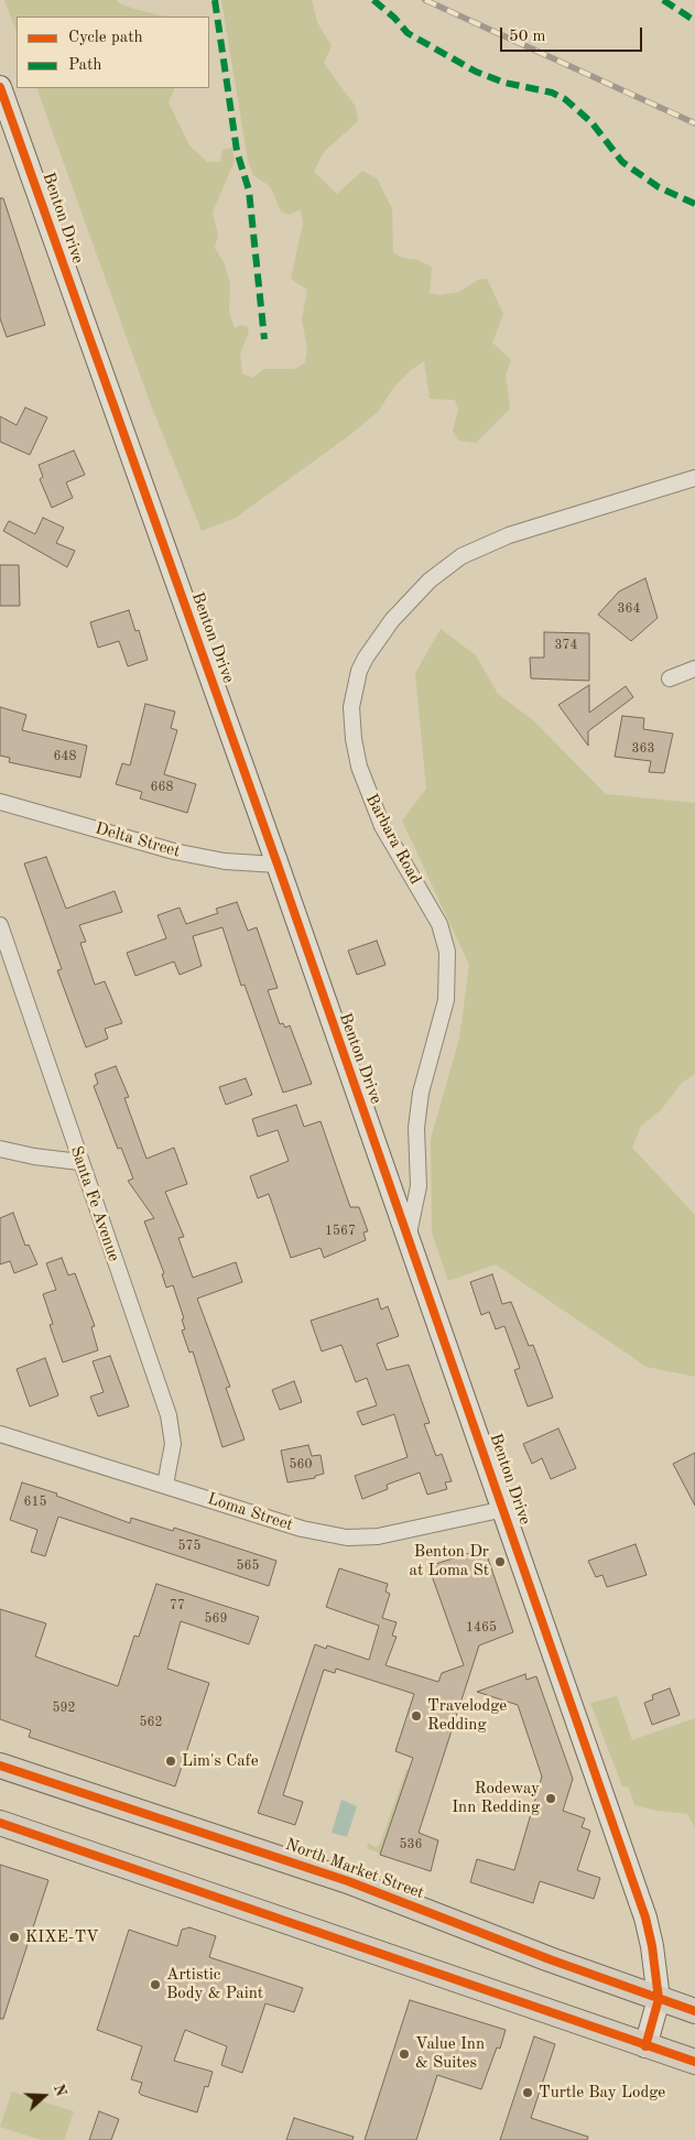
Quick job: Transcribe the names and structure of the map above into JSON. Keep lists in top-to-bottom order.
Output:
{
  "streets": {
    "main road": ["North Market Street"],
    "street": [
      "Benton Drive",
      "Barbara Road",
      "Delta Street",
      "Santa Fe Avenue",
      "Loma Street"
    ]
  },
  "crossings": [
    ["Benton Drive", "Barbara Road"],
    ["Benton Drive", "Delta Street"],
    ["Benton Drive", "Loma Street"],
    ["Benton Drive", "North Market Street"],
    ["Santa Fe Avenue", "Loma Street"]
  ],
  "places": [
    "Benton Dr at Loma St",
    "Travelodge Redding",
    "Lim's Cafe",
    "Rodeway Inn Redding",
    "KIXE-TV",
    "Artistic Body & Paint",
    "Value Inn & Suites",
    "Turtle Bay Lodge"
  ],
  "house_numbers": [
    "364",
    "374",
    "363",
    "648",
    "668",
    "1567",
    "560",
    "615",
    "575",
    "565",
    "77",
    "569",
    "1465",
    "592",
    "562",
    "536"
  ],
  "legend": ["Cycle path", "Path"],
  "scale_bar": "50 m",
  "north": "right"
}
